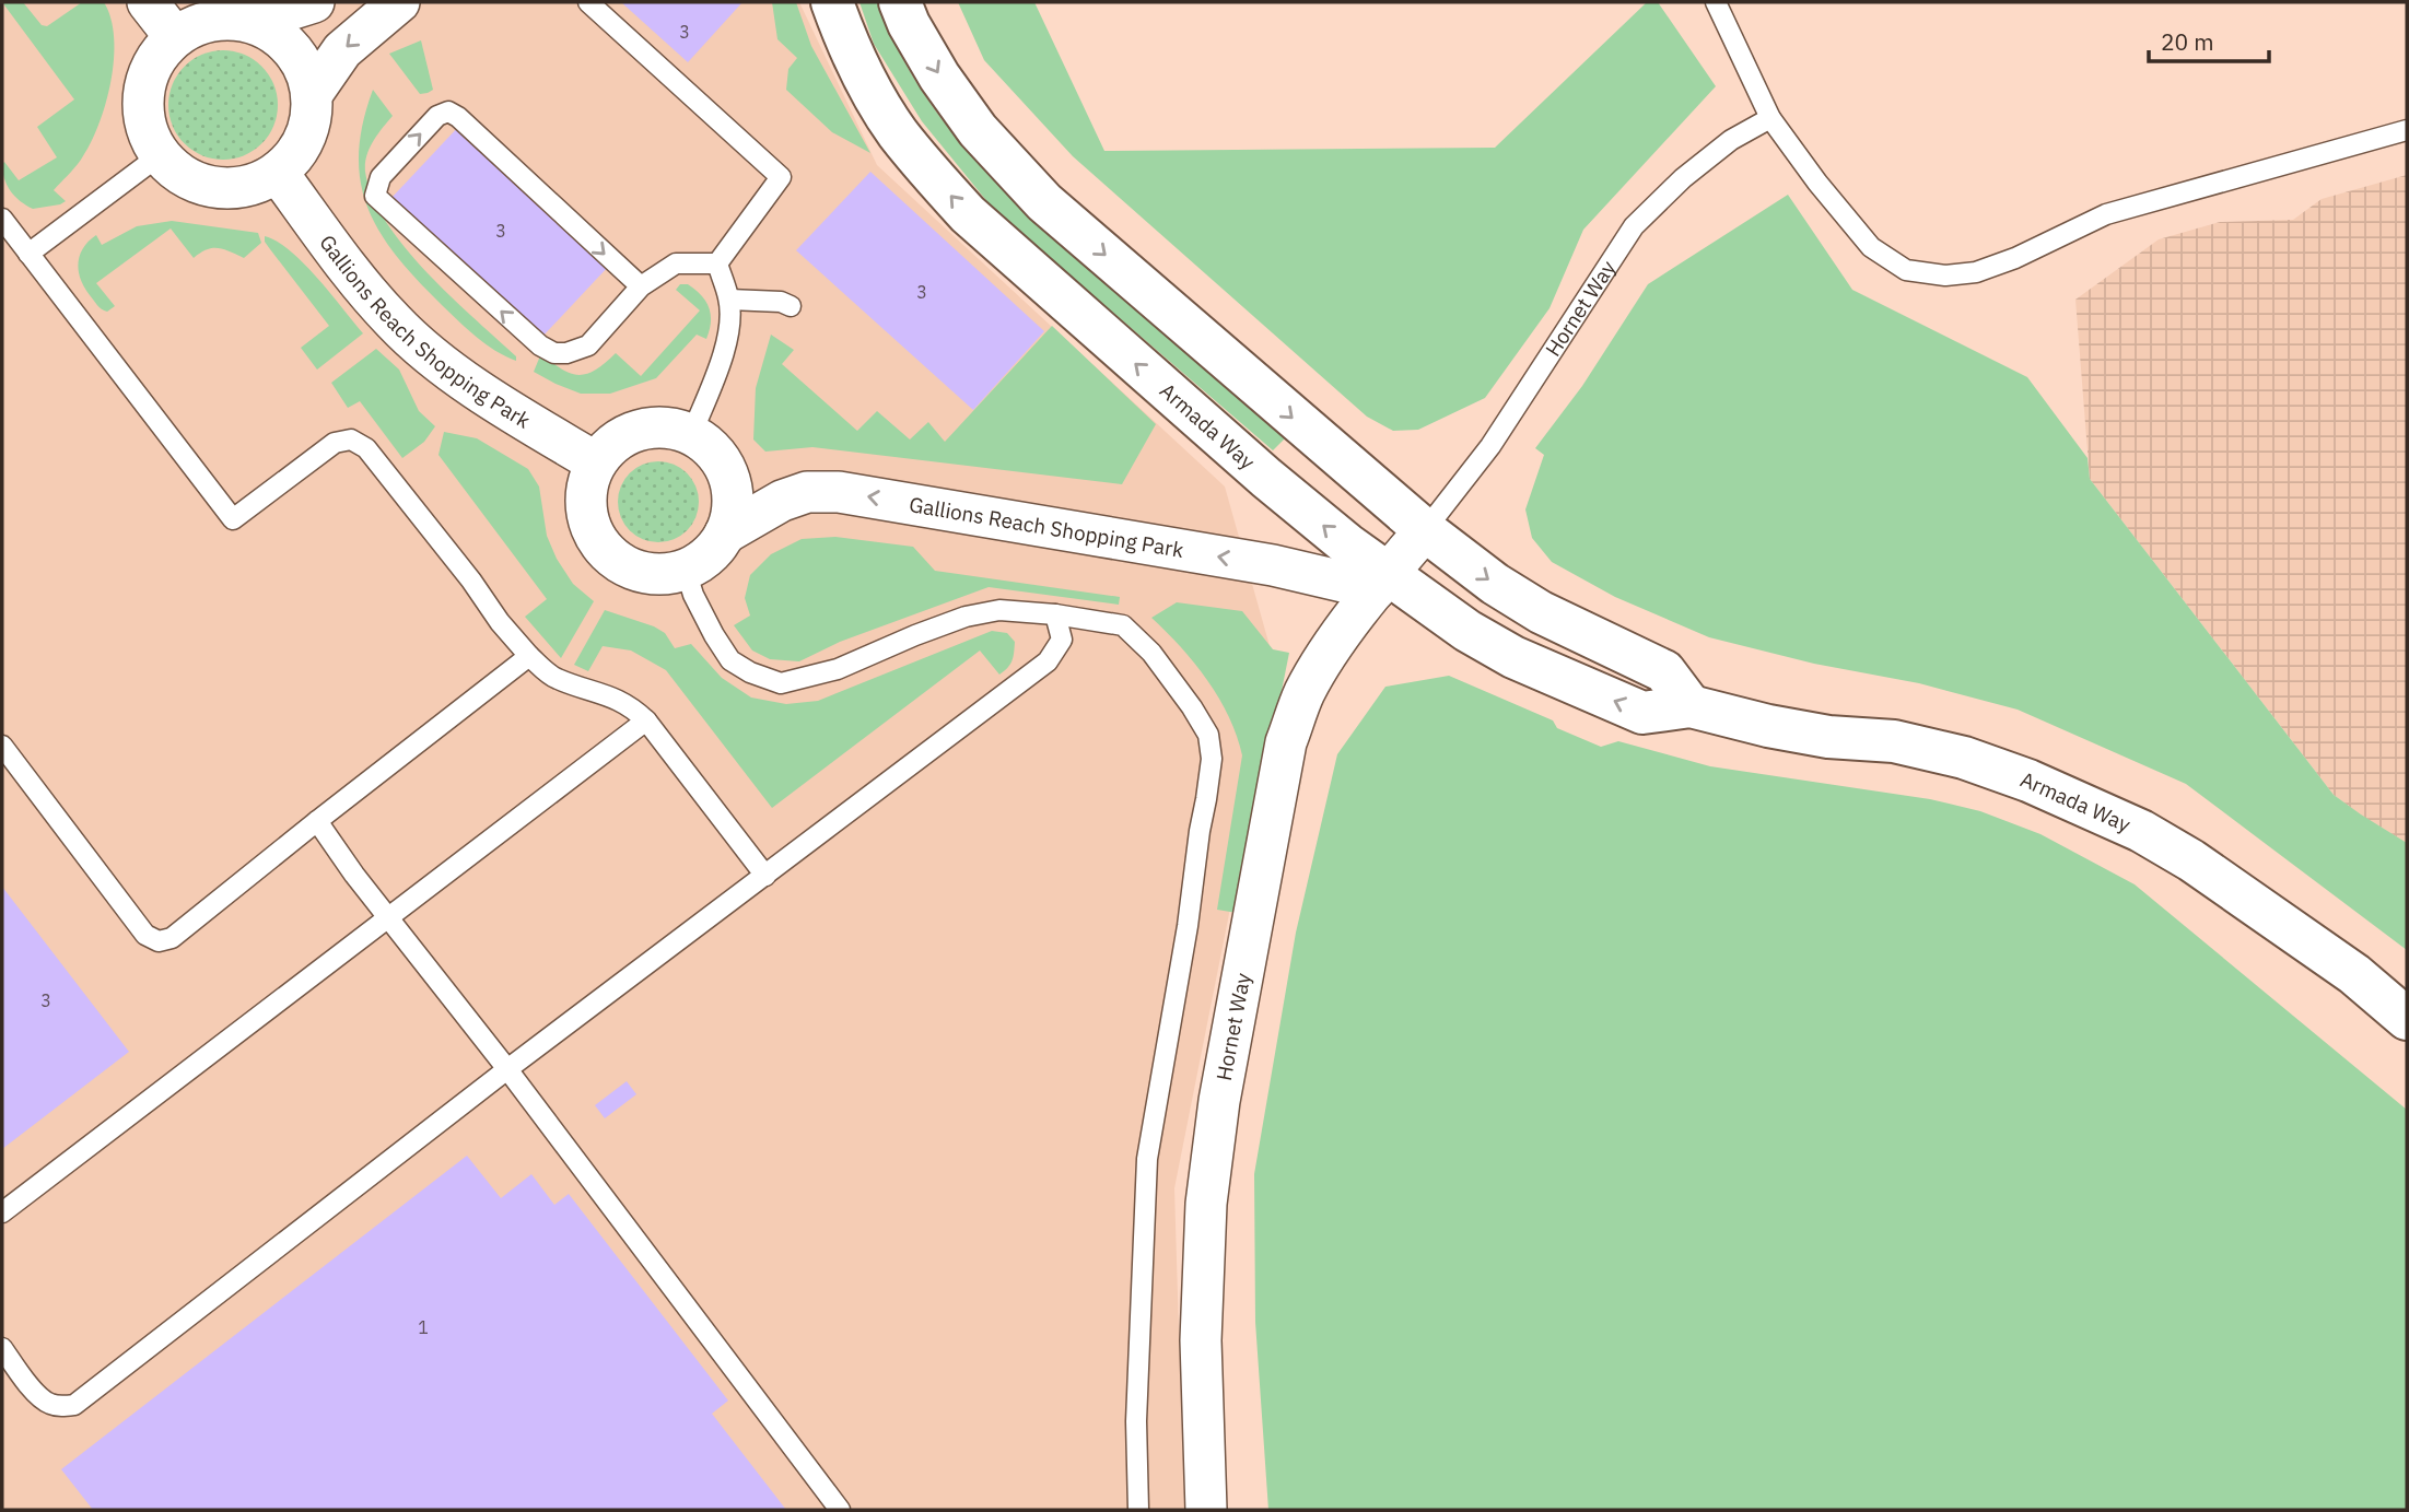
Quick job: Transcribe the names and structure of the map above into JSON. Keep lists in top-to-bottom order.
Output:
{
  "streets": {
    "street": ["Hornet Way", "Gallions Reach Shopping Park", "Armada Way"]
  },
  "crossings": [
    ["Hornet Way", "Gallions Reach Shopping Park"],
    ["Hornet Way", "Armada Way"],
    ["Gallions Reach Shopping Park", "Armada Way"]
  ],
  "one_way": ["Gallions Reach Shopping Park"],
  "house_numbers": [
    "3",
    "3",
    "3",
    "3",
    "1"
  ],
  "scale_bar": "20 m"
}
